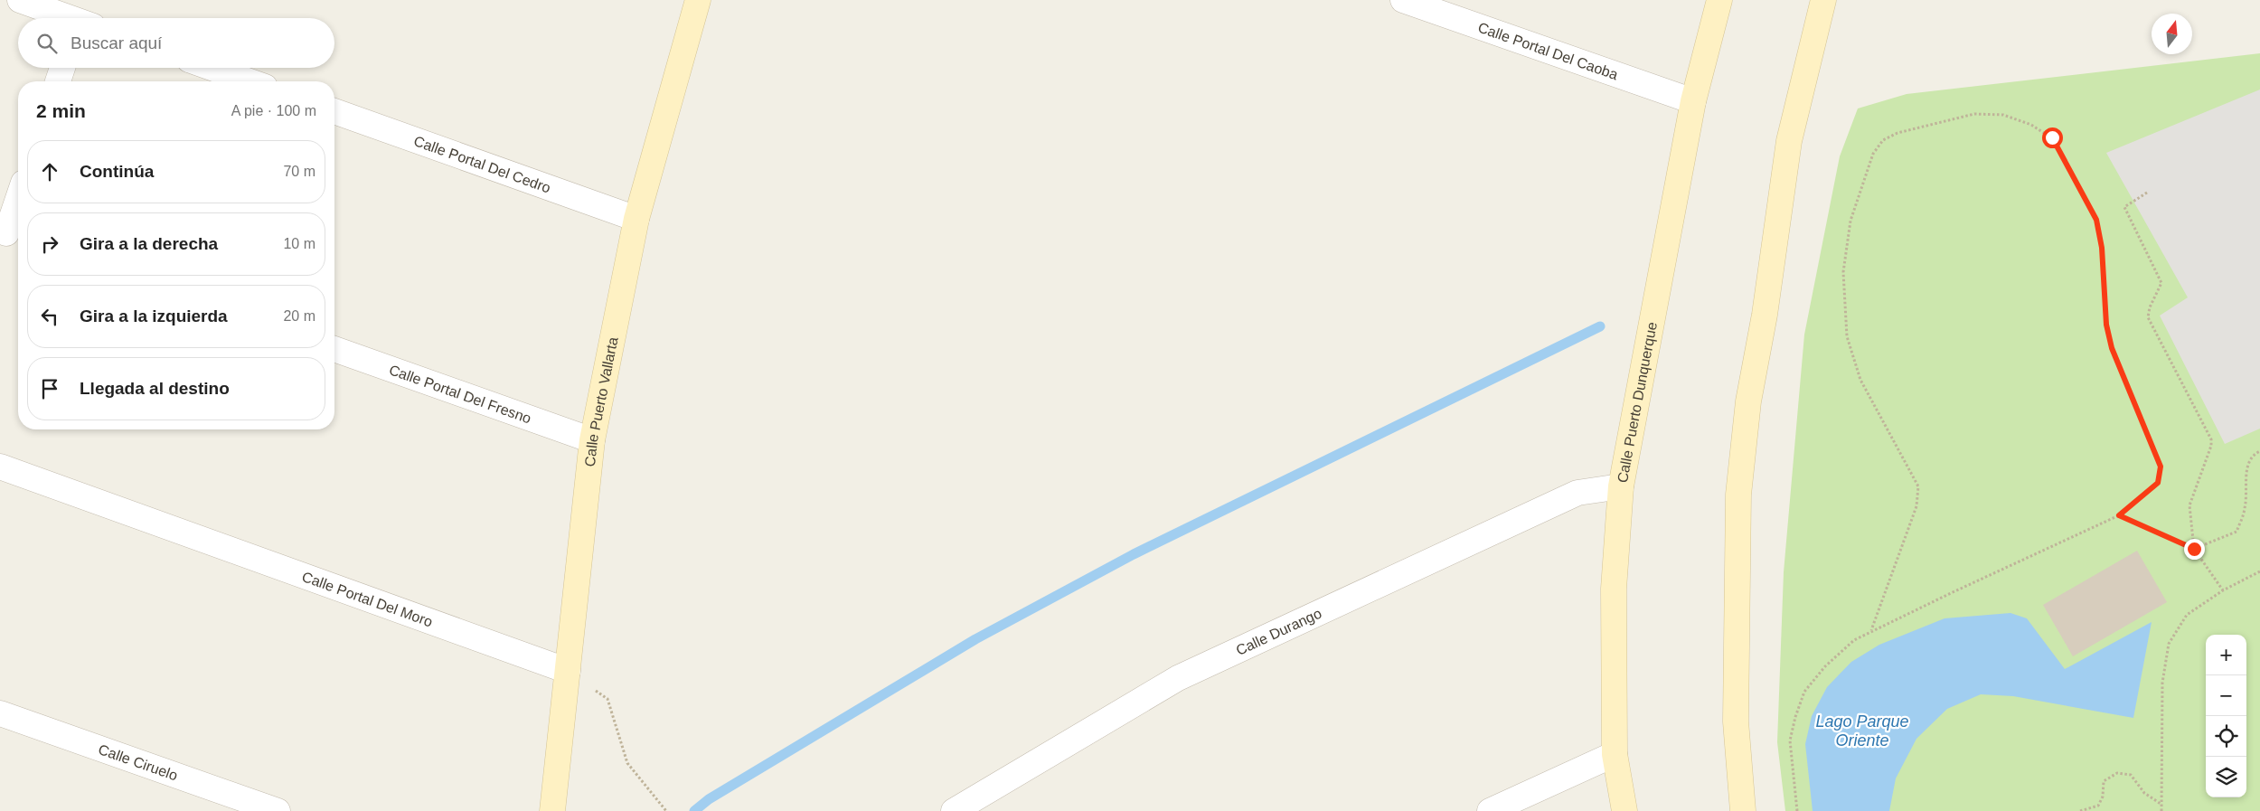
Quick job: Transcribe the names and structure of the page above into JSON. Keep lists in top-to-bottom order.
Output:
{
  "streets": {
    "main road": ["Calle Puerto Vallarta", "Calle Puerto Dunquerque"],
    "street": [
      "Calle Portal Del Caoba",
      "Calle Portal Del Cedro",
      "Calle Portal Del Fresno",
      "Calle Portal Del Moro",
      "Calle Durango",
      "Calle Ciruelo"
    ]
  },
  "crossings": [
    ["Calle Portal Del Caoba", "Calle Puerto Dunquerque"],
    ["Calle Portal Del Cedro", "Calle Puerto Vallarta"],
    ["Calle Portal Del Fresno", "Calle Puerto Vallarta"],
    ["Calle Puerto Vallarta", "Calle Portal Del Moro"],
    ["Calle Puerto Dunquerque", "Calle Durango"]
  ],
  "water": ["Lago Parque Oriente"],
  "north": "top",
  "page": {
    "search": "Buscar aquí",
    "heading": ["2 min", "A pie · 100 m"],
    "list": [
      ["Continúa", "70 m"],
      ["Gira a la derecha", "10 m"],
      ["Gira a la izquierda", "20 m"],
      "Llegada al destino"
    ],
    "map_buttons": ["+", "−"]
  }
}
